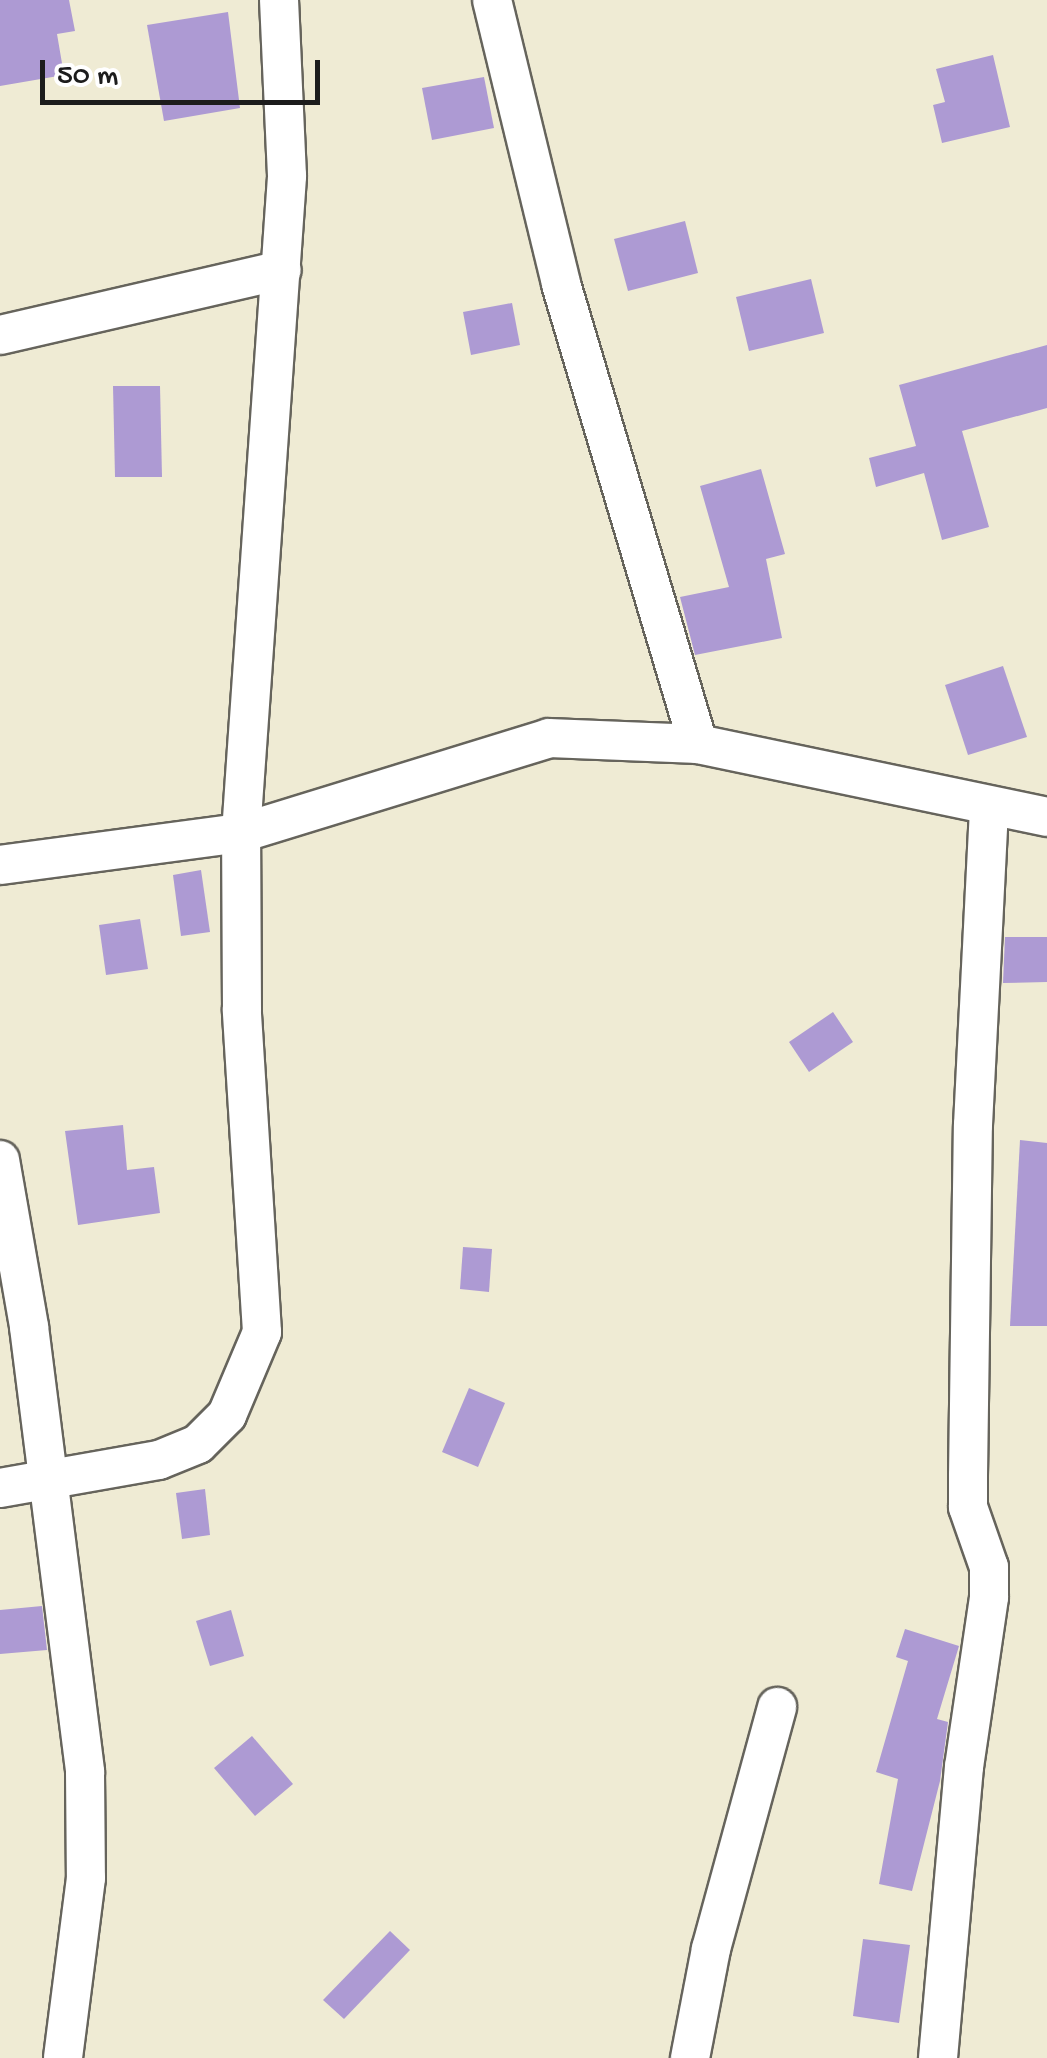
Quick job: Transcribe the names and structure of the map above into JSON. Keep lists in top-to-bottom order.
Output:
{
  "scale_bar": "50 m"
}
